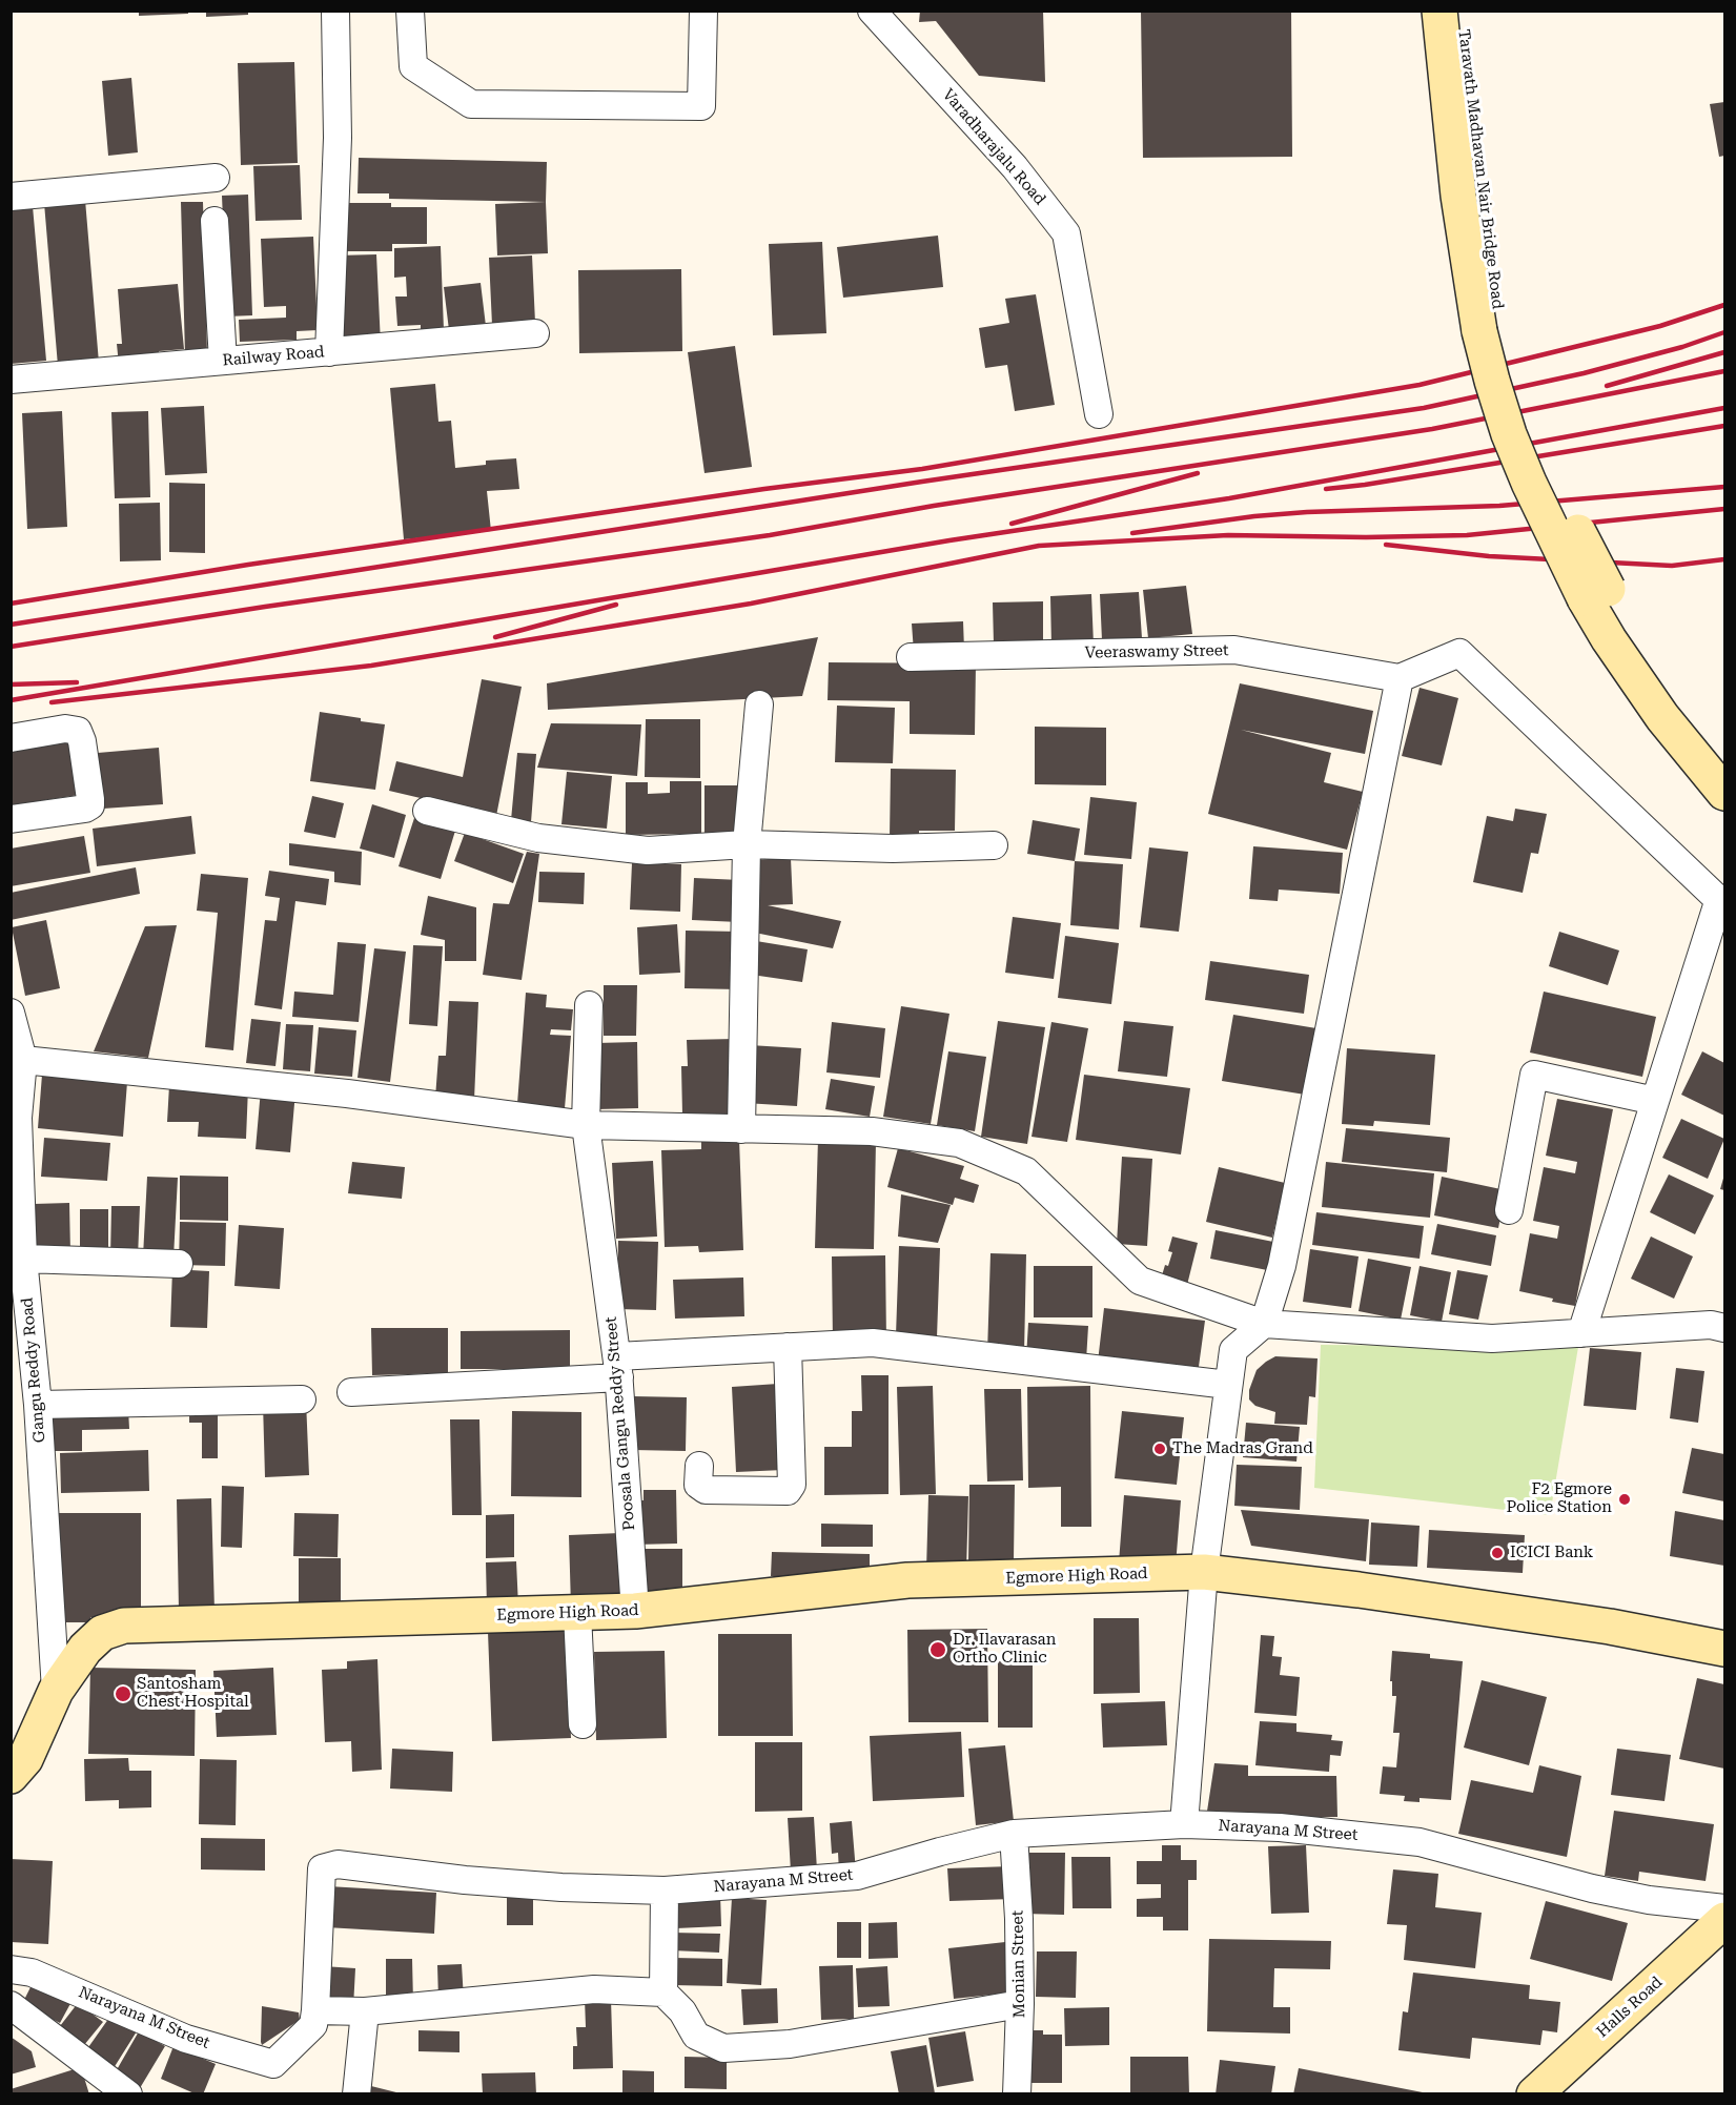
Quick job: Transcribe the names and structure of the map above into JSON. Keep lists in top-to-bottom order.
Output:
{
  "streets": {
    "main road": ["Taravath Madhavan Nair Bridge Road", "Egmore High Road", "Halls Road"],
    "street": [
      "Varadharajalu Road",
      "Railway Road",
      "Veeraswamy Street",
      "Gangu Reddy Road",
      "Poosala Gangu Reddy Street",
      "Narayana M Street",
      "Monian Street"
    ]
  },
  "crossings": [
    ["Gangu Reddy Road", "Egmore High Road"],
    ["Poosala Gangu Reddy Street", "Egmore High Road"],
    ["Narayana M Street", "Monian Street"]
  ],
  "places": [
    "The Madras Grand",
    "F2 Egmore Police Station",
    "ICICI Bank",
    "Dr. Ilavarasan Ortho Clinic",
    "Santosham Chest Hospital"
  ]
}
